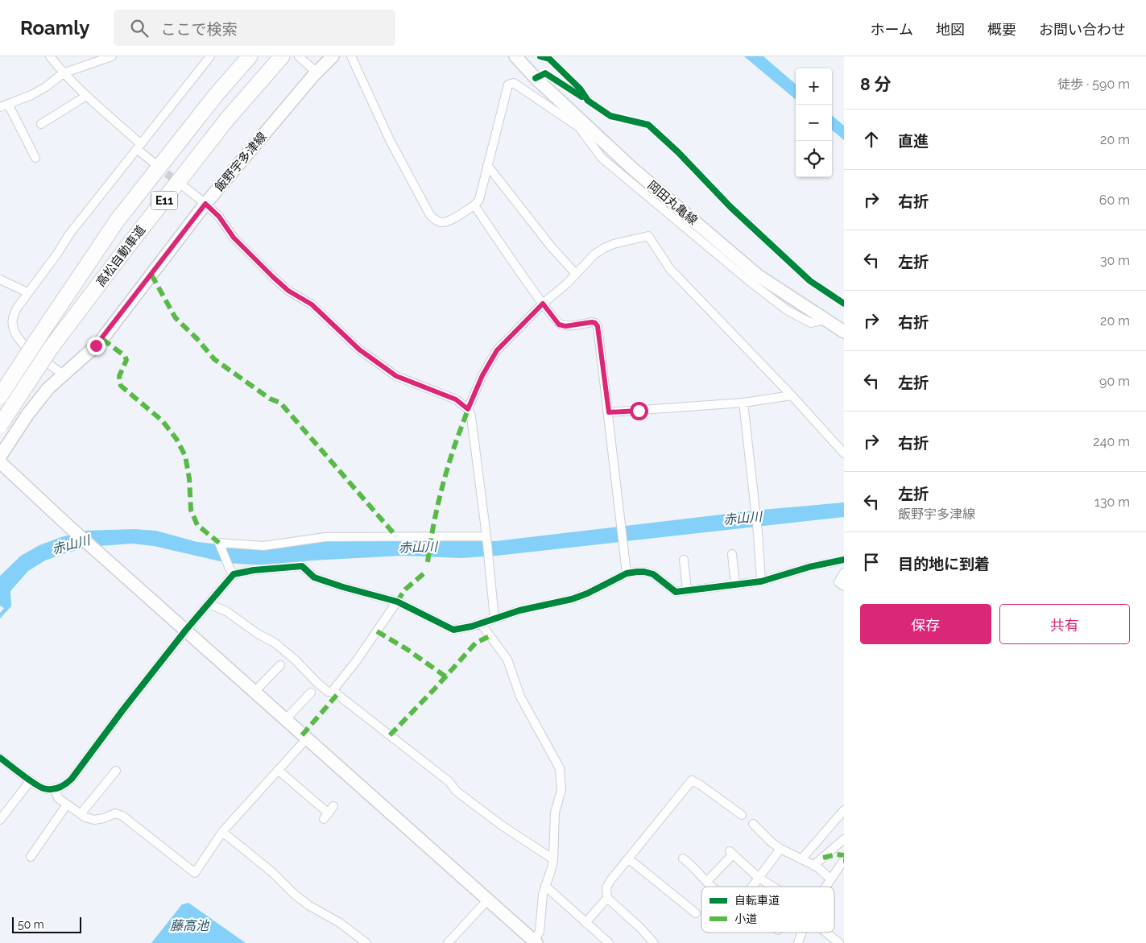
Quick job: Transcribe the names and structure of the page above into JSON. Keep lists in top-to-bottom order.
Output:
{
  "streets": {
    "highway": ["E11", "高松自動車道"],
    "main road": ["飯野宇多津線", "岡田丸亀線"]
  },
  "water": ["赤山川", "藤高池"],
  "legend": ["自転車道", "小道"],
  "scale_bar": "50 m",
  "page": {
    "header": "Roamly",
    "search": "ここで検索",
    "nav": [
      "ホーム",
      "地図",
      "概要",
      "お問い合わせ"
    ],
    "heading": ["8 分", "徒歩 · 590 m"],
    "map_buttons": ["+", "−"],
    "list": [
      ["直進", "20 m"],
      ["右折", "60 m"],
      ["左折", "30 m"],
      ["右折", "20 m"],
      ["左折", "90 m"],
      ["右折", "240 m"],
      ["左折", "飯野宇多津線", "130 m"],
      "目的地に到着"
    ],
    "buttons": ["保存", "共有"],
    "scale": "50 m"
  }
}
